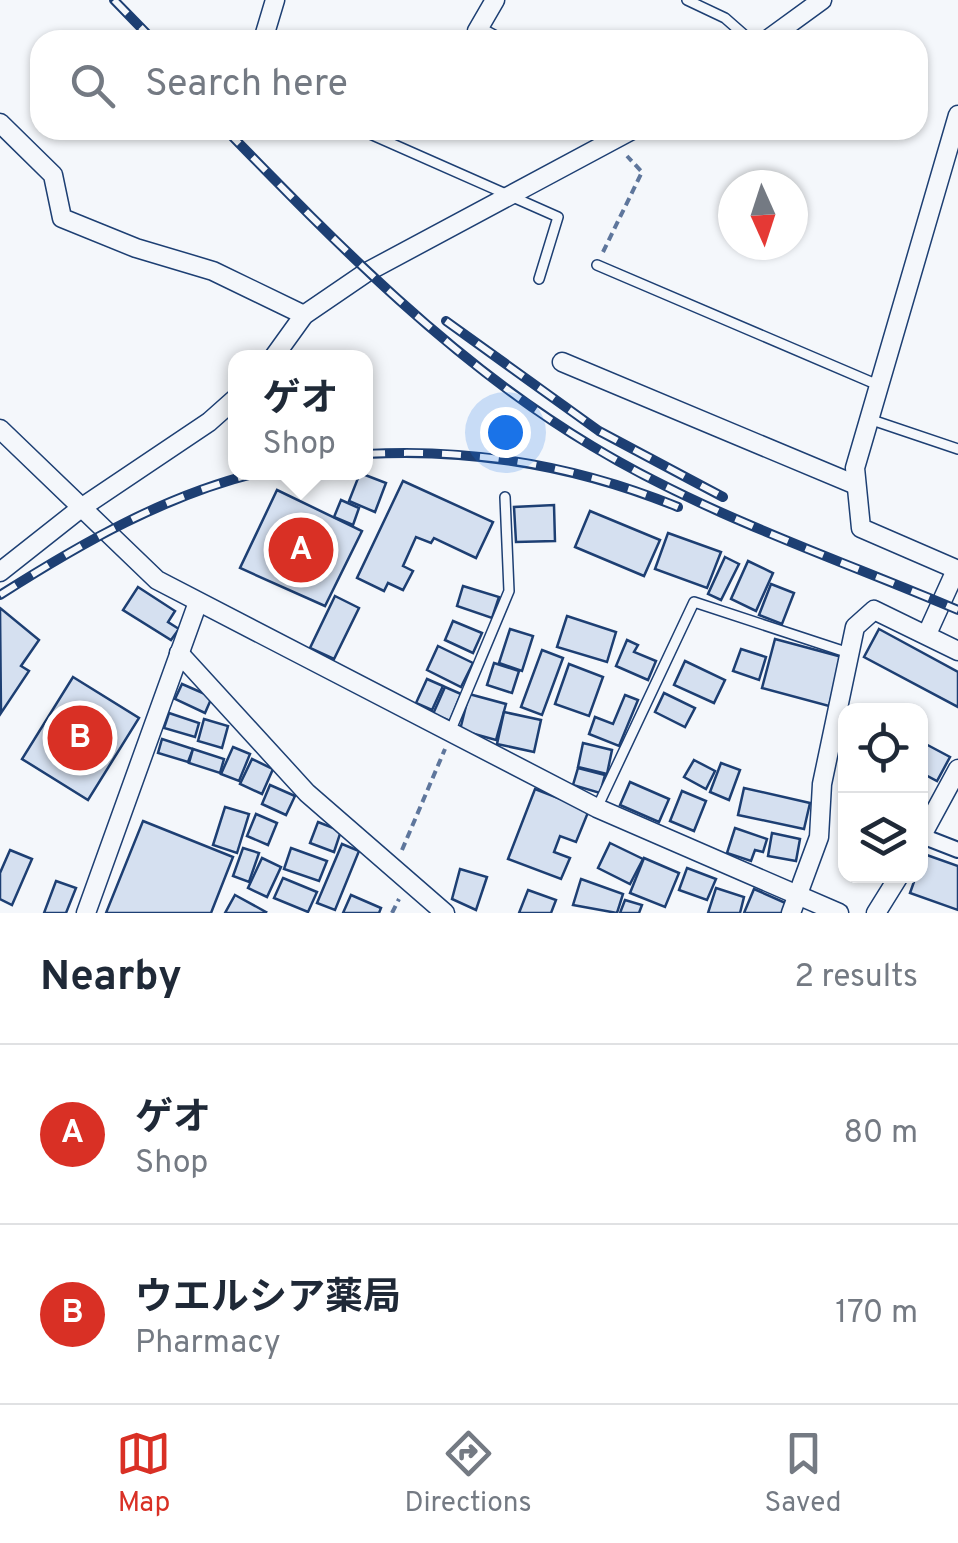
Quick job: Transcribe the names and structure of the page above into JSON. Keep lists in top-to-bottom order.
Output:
{
  "north": "bottom",
  "page": {
    "search": "Search here",
    "popup": ["ゲオ", "Shop"],
    "pins": ["A", "B"],
    "heading": ["Nearby", "2 results"],
    "list": [
      {
        "mark": "A",
        "name": "ゲオ",
        "note": "Shop",
        "value": "80 m"
      },
      {
        "mark": "B",
        "name": "ウエルシア薬局",
        "note": "Pharmacy",
        "value": "170 m"
      }
    ],
    "nav": ["Map", "Directions", "Saved"]
  }
}
